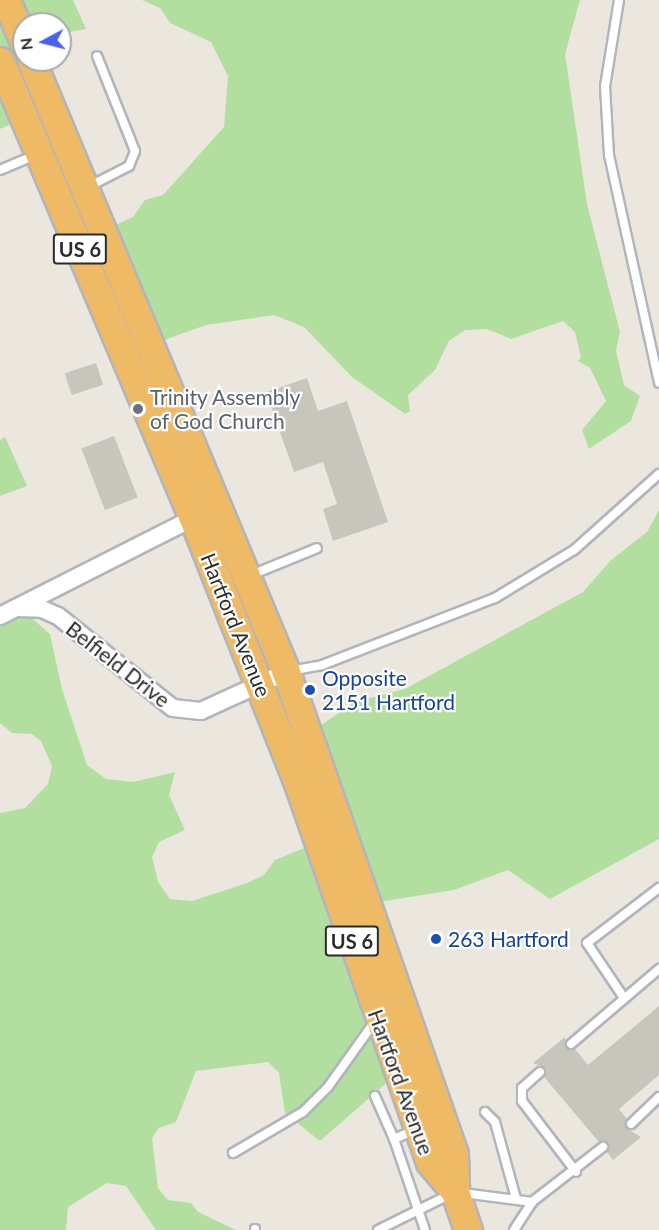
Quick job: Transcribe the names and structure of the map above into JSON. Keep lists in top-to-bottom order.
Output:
{
  "streets": {
    "highway": ["US 6", "Hartford Avenue"],
    "street": ["Belfield Drive"]
  },
  "crossings": [
    ["Hartford Avenue", "Belfield Drive"]
  ],
  "places": ["Trinity Assembly of God Church", "Opposite 2151 Hartford", "263 Hartford"],
  "north": "left"
}
